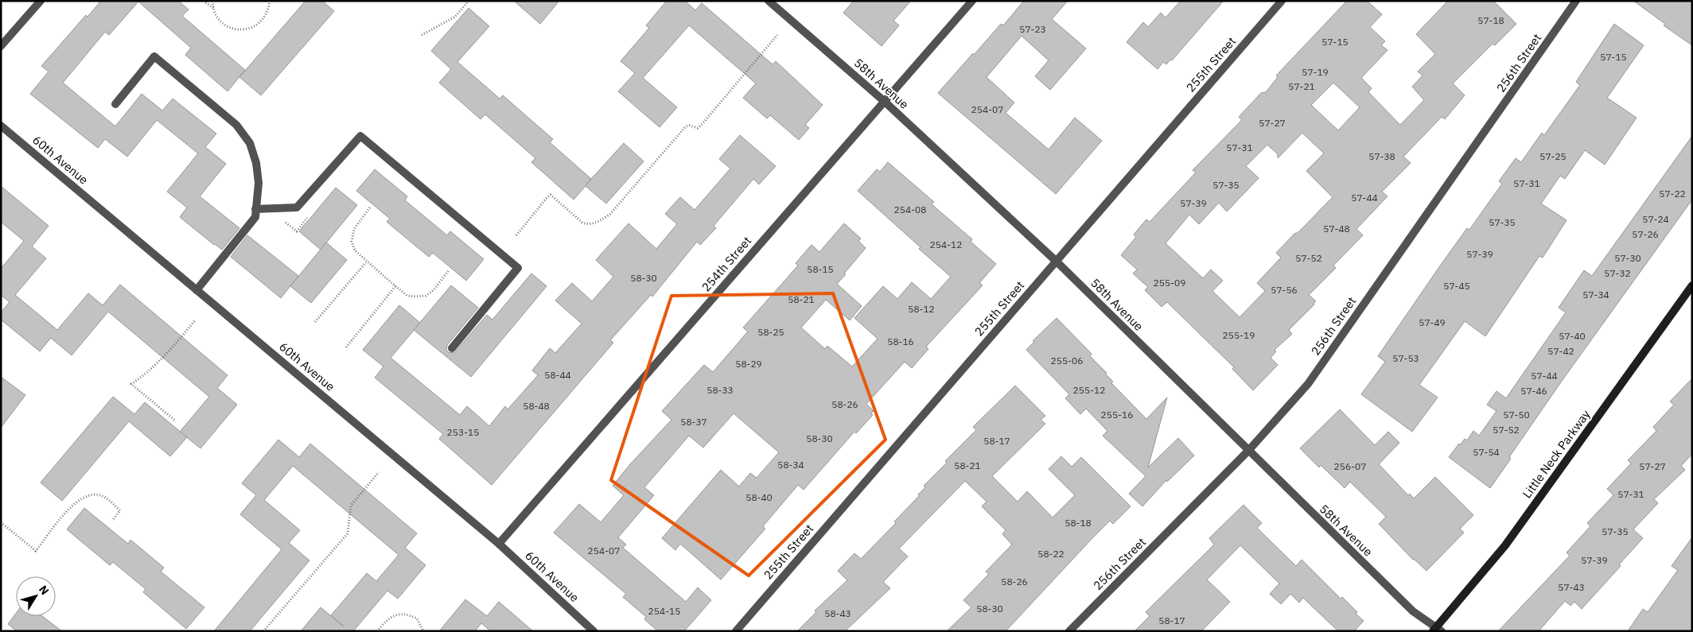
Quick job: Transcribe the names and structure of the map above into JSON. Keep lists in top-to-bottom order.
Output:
{
  "streets": {
    "main road": ["Little Neck Parkway"],
    "street": [
      "256th Street",
      "255th Street",
      "58th Avenue",
      "60th Avenue",
      "254th Street"
    ]
  },
  "crossings": [
    ["256th Street", "58th Avenue"],
    ["255th Street", "58th Avenue"],
    ["58th Avenue", "254th Street"],
    ["58th Avenue", "Little Neck Parkway"],
    ["60th Avenue", "254th Street"]
  ],
  "house_numbers": [
    "57-18",
    "57-23",
    "57-15",
    "57-15",
    "57-19",
    "57-21",
    "254-07",
    "57-27",
    "57-31",
    "57-38",
    "57-25",
    "57-31",
    "57-35",
    "57-22",
    "57-44",
    "57-39",
    "254-08",
    "57-24",
    "57-35",
    "57-48",
    "57-26",
    "254-12",
    "57-39",
    "57-52",
    "57-30",
    "58-15",
    "57-32",
    "58-30",
    "255-09",
    "57-45",
    "57-56",
    "57-34",
    "58-21",
    "58-12",
    "57-49",
    "58-25",
    "255-19",
    "57-40",
    "58-16",
    "57-42",
    "57-53",
    "255-06",
    "58-29",
    "58-44",
    "57-44",
    "58-33",
    "255-12",
    "57-46",
    "58-26",
    "58-48",
    "255-16",
    "57-50",
    "58-37",
    "57-52",
    "253-15",
    "58-30",
    "58-17",
    "57-54",
    "58-34",
    "58-21",
    "256-07",
    "57-27",
    "57-31",
    "58-40",
    "58-18",
    "57-35",
    "254-07",
    "58-22",
    "57-39",
    "58-26",
    "57-43",
    "58-30",
    "254-15",
    "58-43",
    "58-17"
  ],
  "north": "top right"
}
